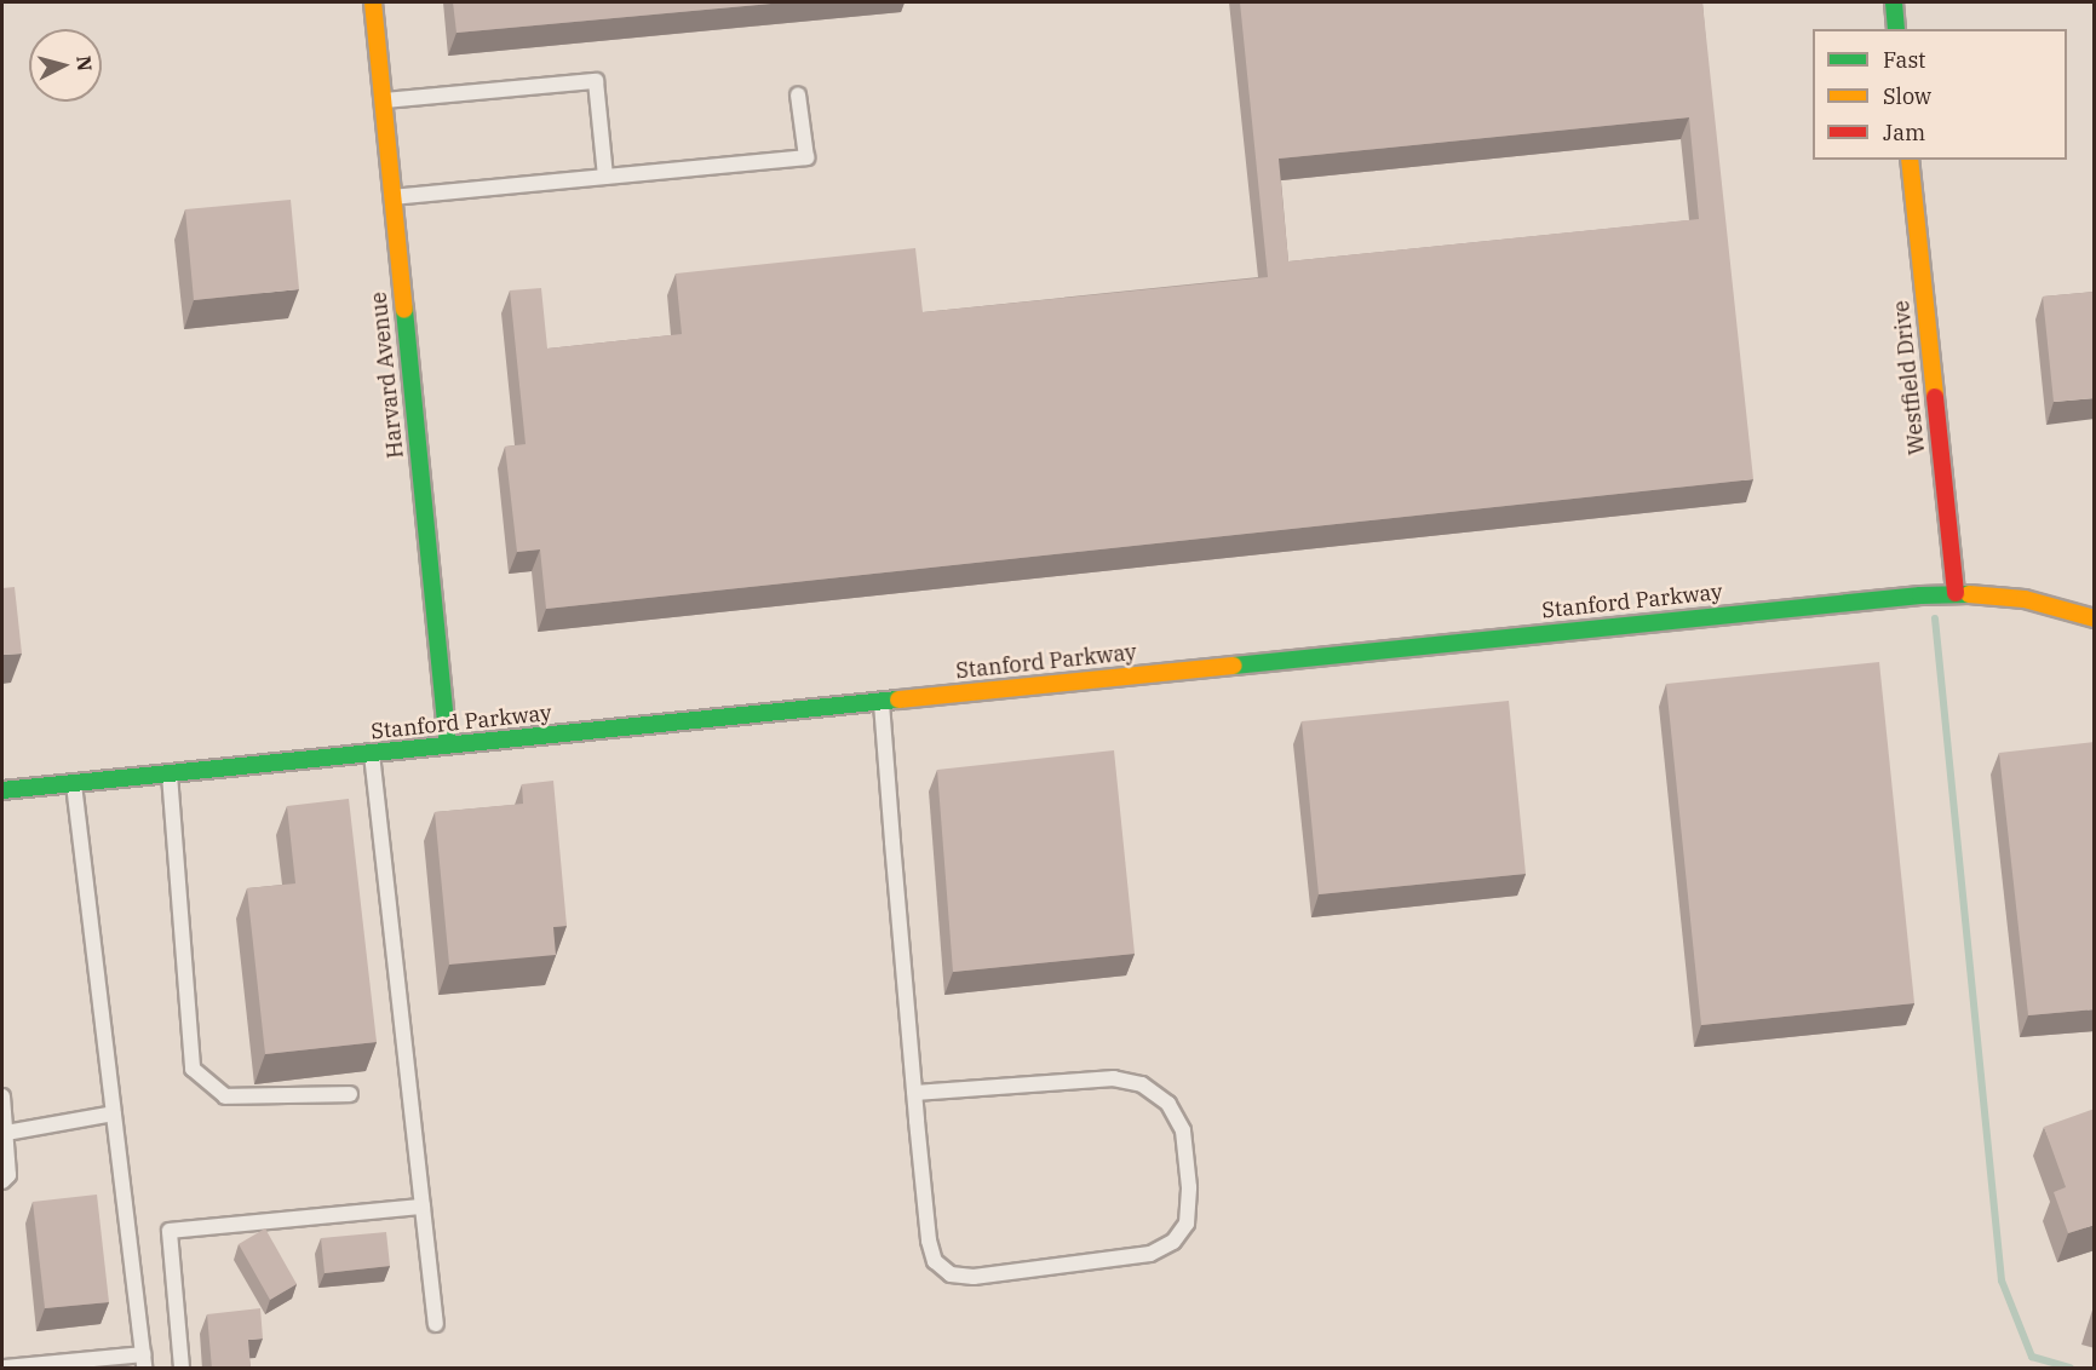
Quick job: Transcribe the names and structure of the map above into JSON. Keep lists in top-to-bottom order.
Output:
{
  "streets": {
    "street": ["Harvard Avenue", "Westfield Drive", "Stanford Parkway"]
  },
  "crossings": [
    ["Harvard Avenue", "Stanford Parkway"],
    ["Westfield Drive", "Stanford Parkway"]
  ],
  "legend": ["Fast", "Slow", "Jam"],
  "north": "right"
}
